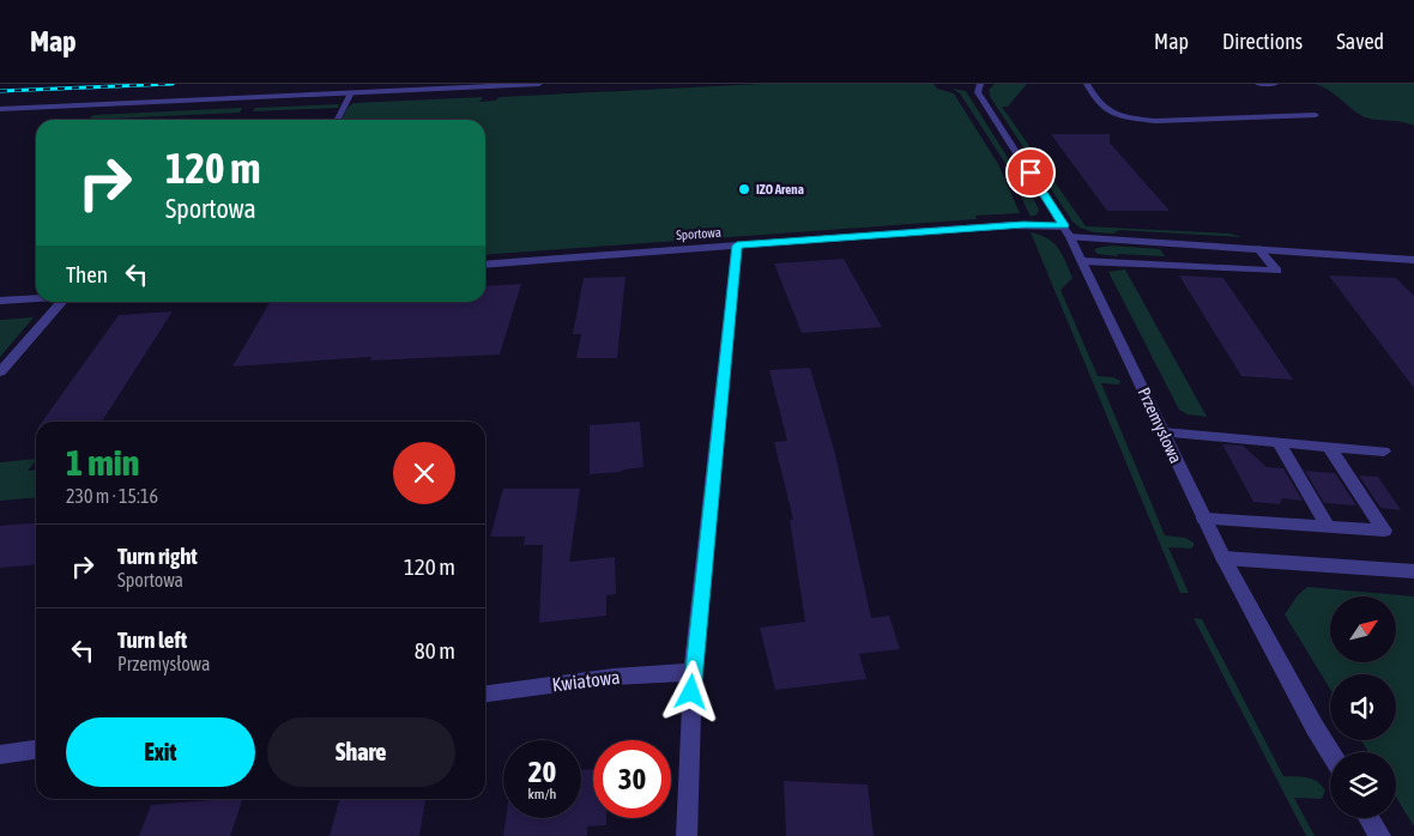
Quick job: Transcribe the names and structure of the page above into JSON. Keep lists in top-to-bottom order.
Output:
{
  "streets": {
    "street": ["Sportowa", "Przemysłowa", "Kwiatowa"]
  },
  "crossings": [
    ["Sportowa", "Przemysłowa"]
  ],
  "places": ["IZO Arena"],
  "north": "top right",
  "page": {
    "header": "Map",
    "nav": ["Map", "Directions", "Saved"],
    "turn": ["120 m", "Sportowa"],
    "then": "Then",
    "heading": ["1 min", "230 m · 15:16"],
    "list": [
      {
        "name": "Turn right",
        "note": "Sportowa",
        "value": "120 m"
      },
      {
        "name": "Turn left",
        "note": "Przemysłowa",
        "value": "80 m"
      }
    ],
    "buttons": ["Exit", "Share"],
    "speed": "20 km/h",
    "limit": "30"
  }
}
